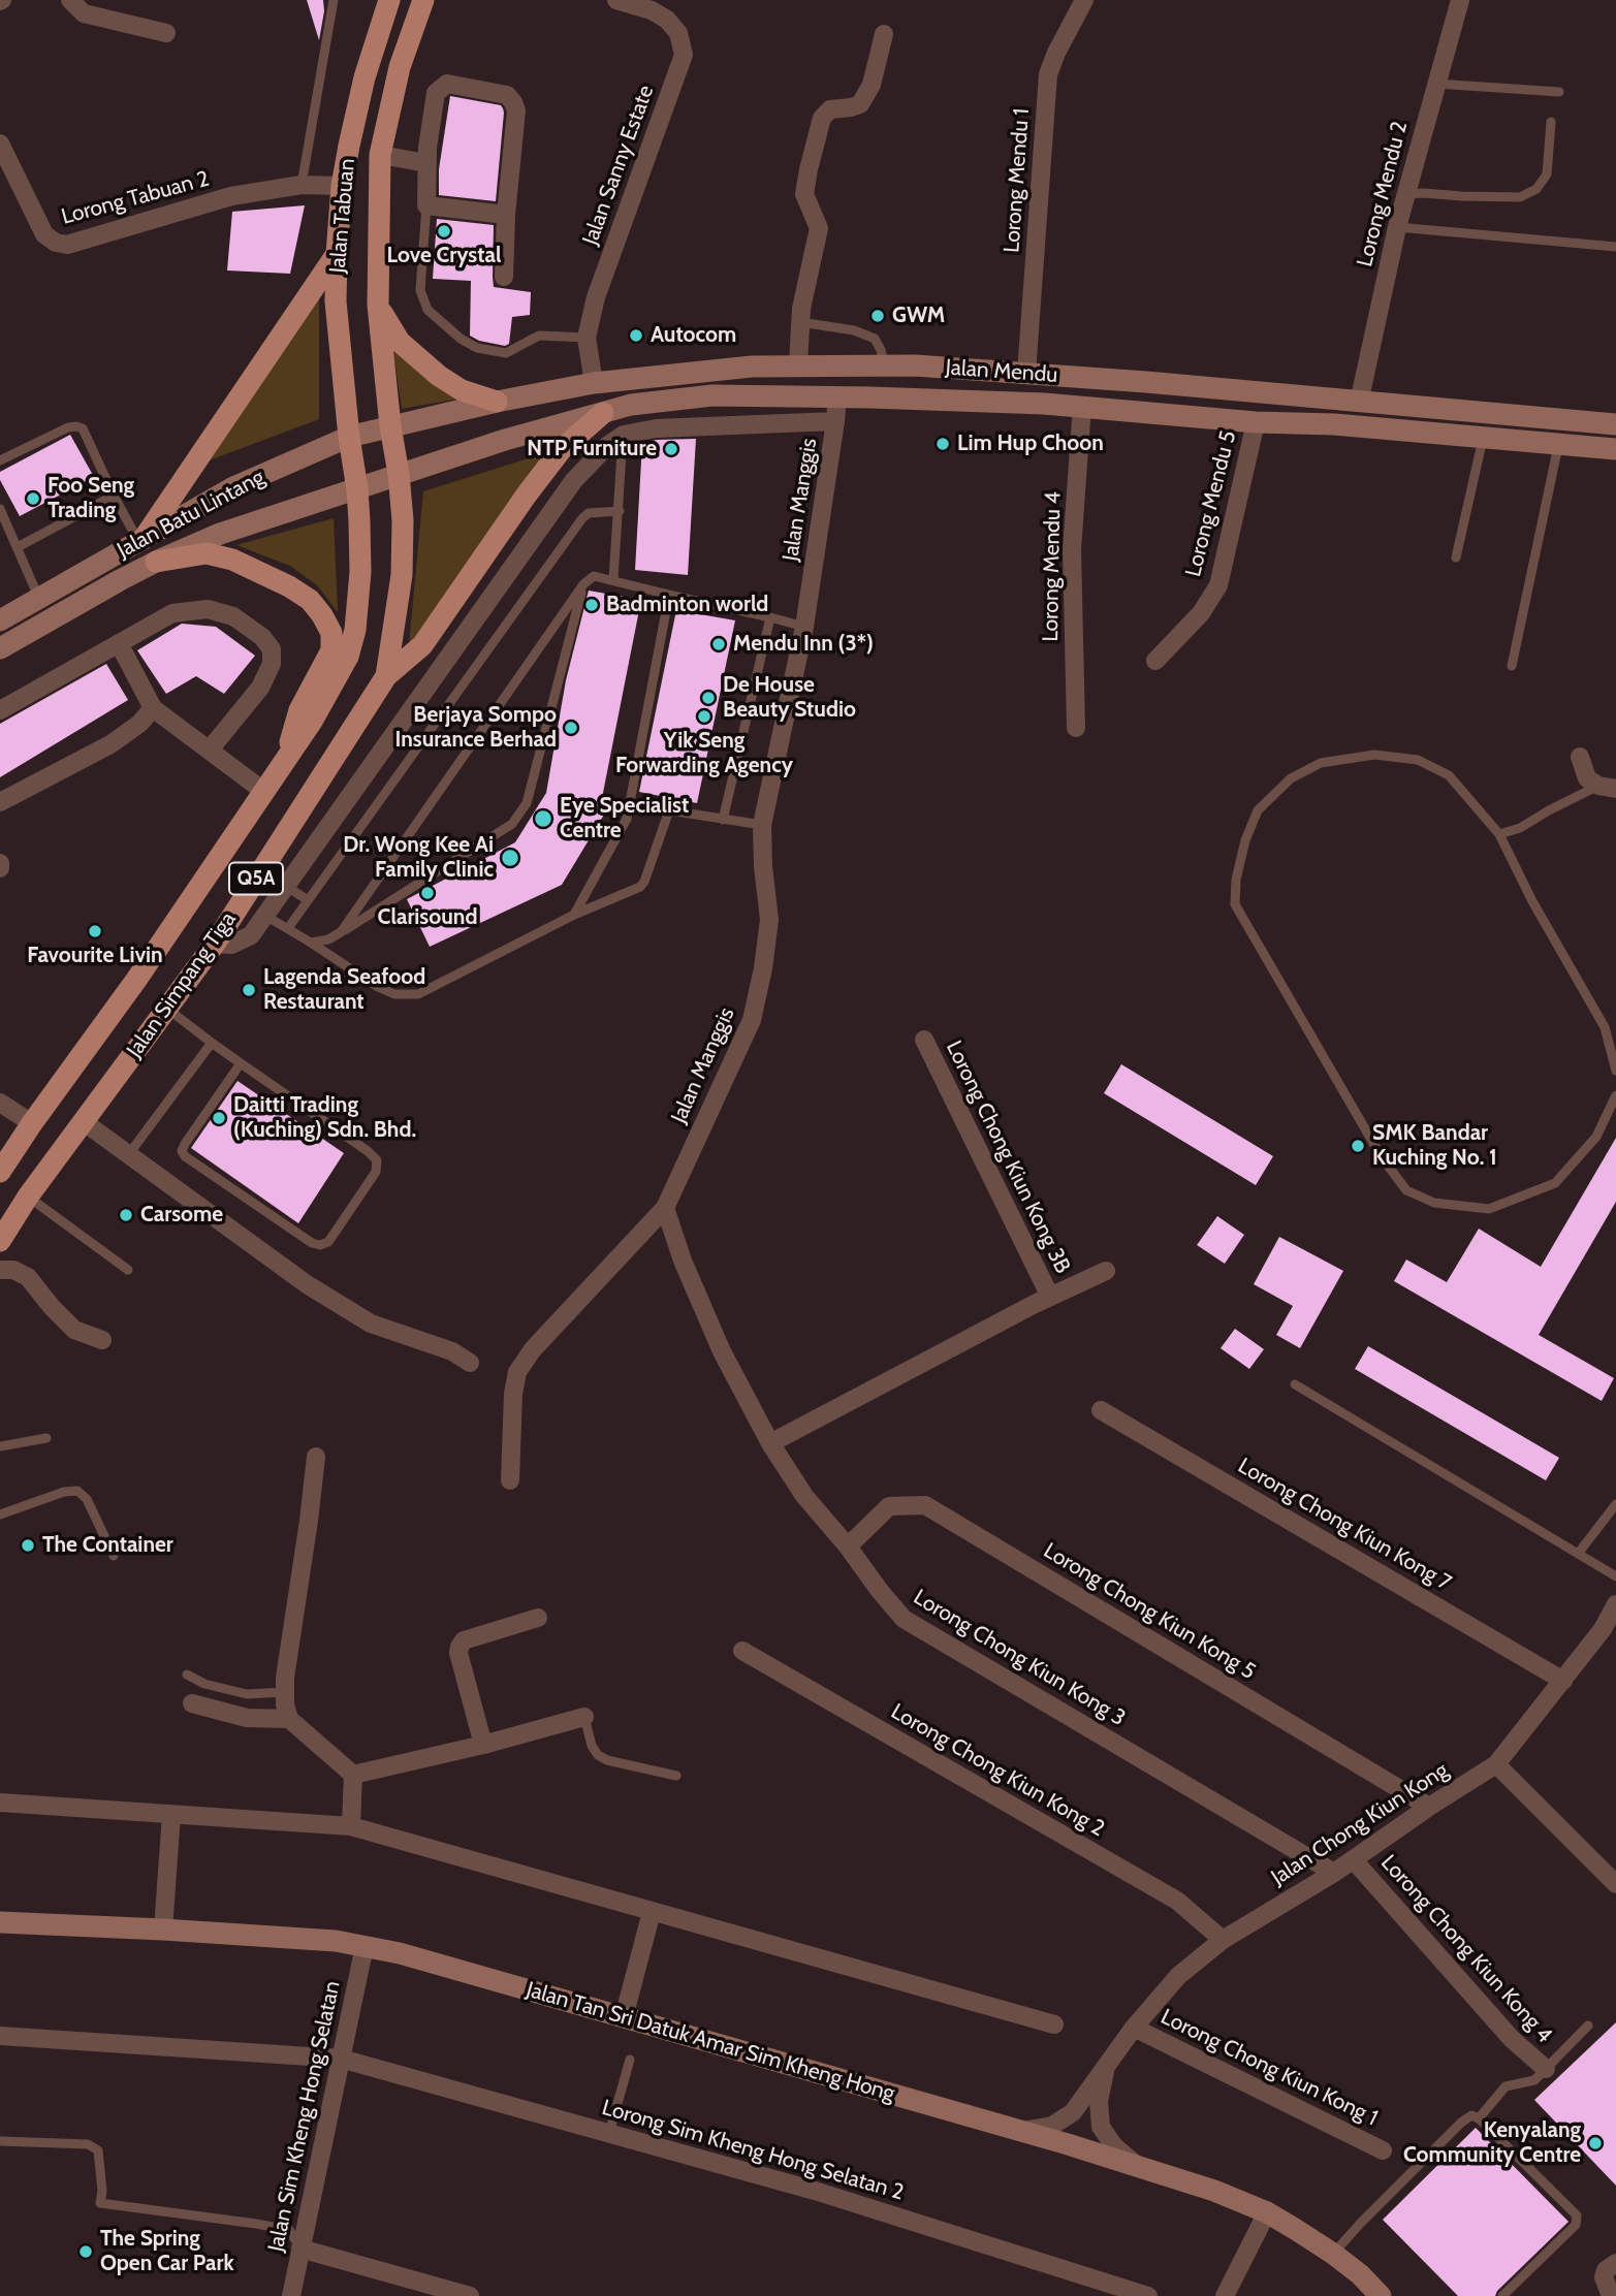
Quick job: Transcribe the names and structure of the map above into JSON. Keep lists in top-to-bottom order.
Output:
{
  "streets": {
    "main road": [
      "Jalan Tabuan",
      "Jalan Mendu",
      "Jalan Batu Lintang",
      "Q5A",
      "Jalan Simpang Tiga",
      "Jalan Tan Sri Datuk Amar Sim Kheng Hong"
    ],
    "street": [
      "Jalan Sanny Estate",
      "Lorong Mendu 1",
      "Lorong Mendu 2",
      "Lorong Tabuan 2",
      "Jalan Manggis",
      "Lorong Mendu 5",
      "Lorong Mendu 4",
      "Lorong Chong Kiun Kong 3B",
      "Lorong Chong Kiun Kong 7",
      "Lorong Chong Kiun Kong 5",
      "Lorong Chong Kiun Kong 3",
      "Lorong Chong Kiun Kong 2",
      "Jalan Chong Kiun Kong",
      "Lorong Chong Kiun Kong 4",
      "Lorong Chong Kiun Kong 1",
      "Jalan Sim Kheng Hong Selatan",
      "Lorong Sim Kheng Hong Selatan 2"
    ]
  },
  "crossings": [
    ["Jalan Sanny Estate", "Jalan Mendu"],
    ["Lorong Mendu 1", "Jalan Mendu"],
    ["Lorong Mendu 2", "Jalan Mendu"],
    ["Lorong Tabuan 2", "Jalan Tabuan"],
    ["Jalan Tabuan", "Jalan Mendu"],
    ["Jalan Tabuan", "Jalan Batu Lintang"],
    ["Jalan Tabuan", "Jalan Simpang Tiga"],
    ["Jalan Mendu", "Jalan Manggis"],
    ["Jalan Mendu", "Lorong Mendu 5"],
    ["Jalan Mendu", "Jalan Batu Lintang"],
    ["Jalan Mendu", "Lorong Mendu 4"],
    ["Jalan Mendu", "Jalan Simpang Tiga"],
    ["Jalan Manggis", "Lorong Chong Kiun Kong 3"],
    ["Jalan Batu Lintang", "Jalan Simpang Tiga"],
    ["Lorong Chong Kiun Kong 7", "Jalan Chong Kiun Kong"],
    ["Lorong Chong Kiun Kong 5", "Lorong Chong Kiun Kong 3"],
    ["Lorong Chong Kiun Kong 5", "Jalan Chong Kiun Kong"],
    ["Lorong Chong Kiun Kong 3", "Jalan Chong Kiun Kong"],
    ["Lorong Chong Kiun Kong 2", "Jalan Chong Kiun Kong"],
    ["Jalan Chong Kiun Kong", "Lorong Chong Kiun Kong 4"],
    ["Jalan Chong Kiun Kong", "Jalan Tan Sri Datuk Amar Sim Kheng Hong"],
    ["Jalan Chong Kiun Kong", "Lorong Chong Kiun Kong 1"],
    ["Jalan Tan Sri Datuk Amar Sim Kheng Hong", "Jalan Sim Kheng Hong Selatan"],
    ["Jalan Sim Kheng Hong Selatan", "Lorong Sim Kheng Hong Selatan 2"]
  ],
  "places": [
    "Love Crystal",
    "GWM",
    "Autocom",
    "Lim Hup Choon",
    "NTP Furniture",
    "Foo Seng Trading",
    "Badminton world",
    "Mendu Inn (3*)",
    "De House Beauty Studio",
    "Yik Seng Forwarding Agency",
    "Berjaya Sompo Insurance Berhad",
    "Eye Specialist Centre",
    "Dr. Wong Kee Ai Family Clinic",
    "Clarisound",
    "Favourite Livin",
    "Lagenda Seafood Restaurant",
    "Daitti Trading (Kuching) Sdn. Bhd.",
    "SMK Bandar Kuching No. 1",
    "Carsome",
    "The Container",
    "Kenyalang Community Centre",
    "The Spring Open Car Park"
  ]
}
